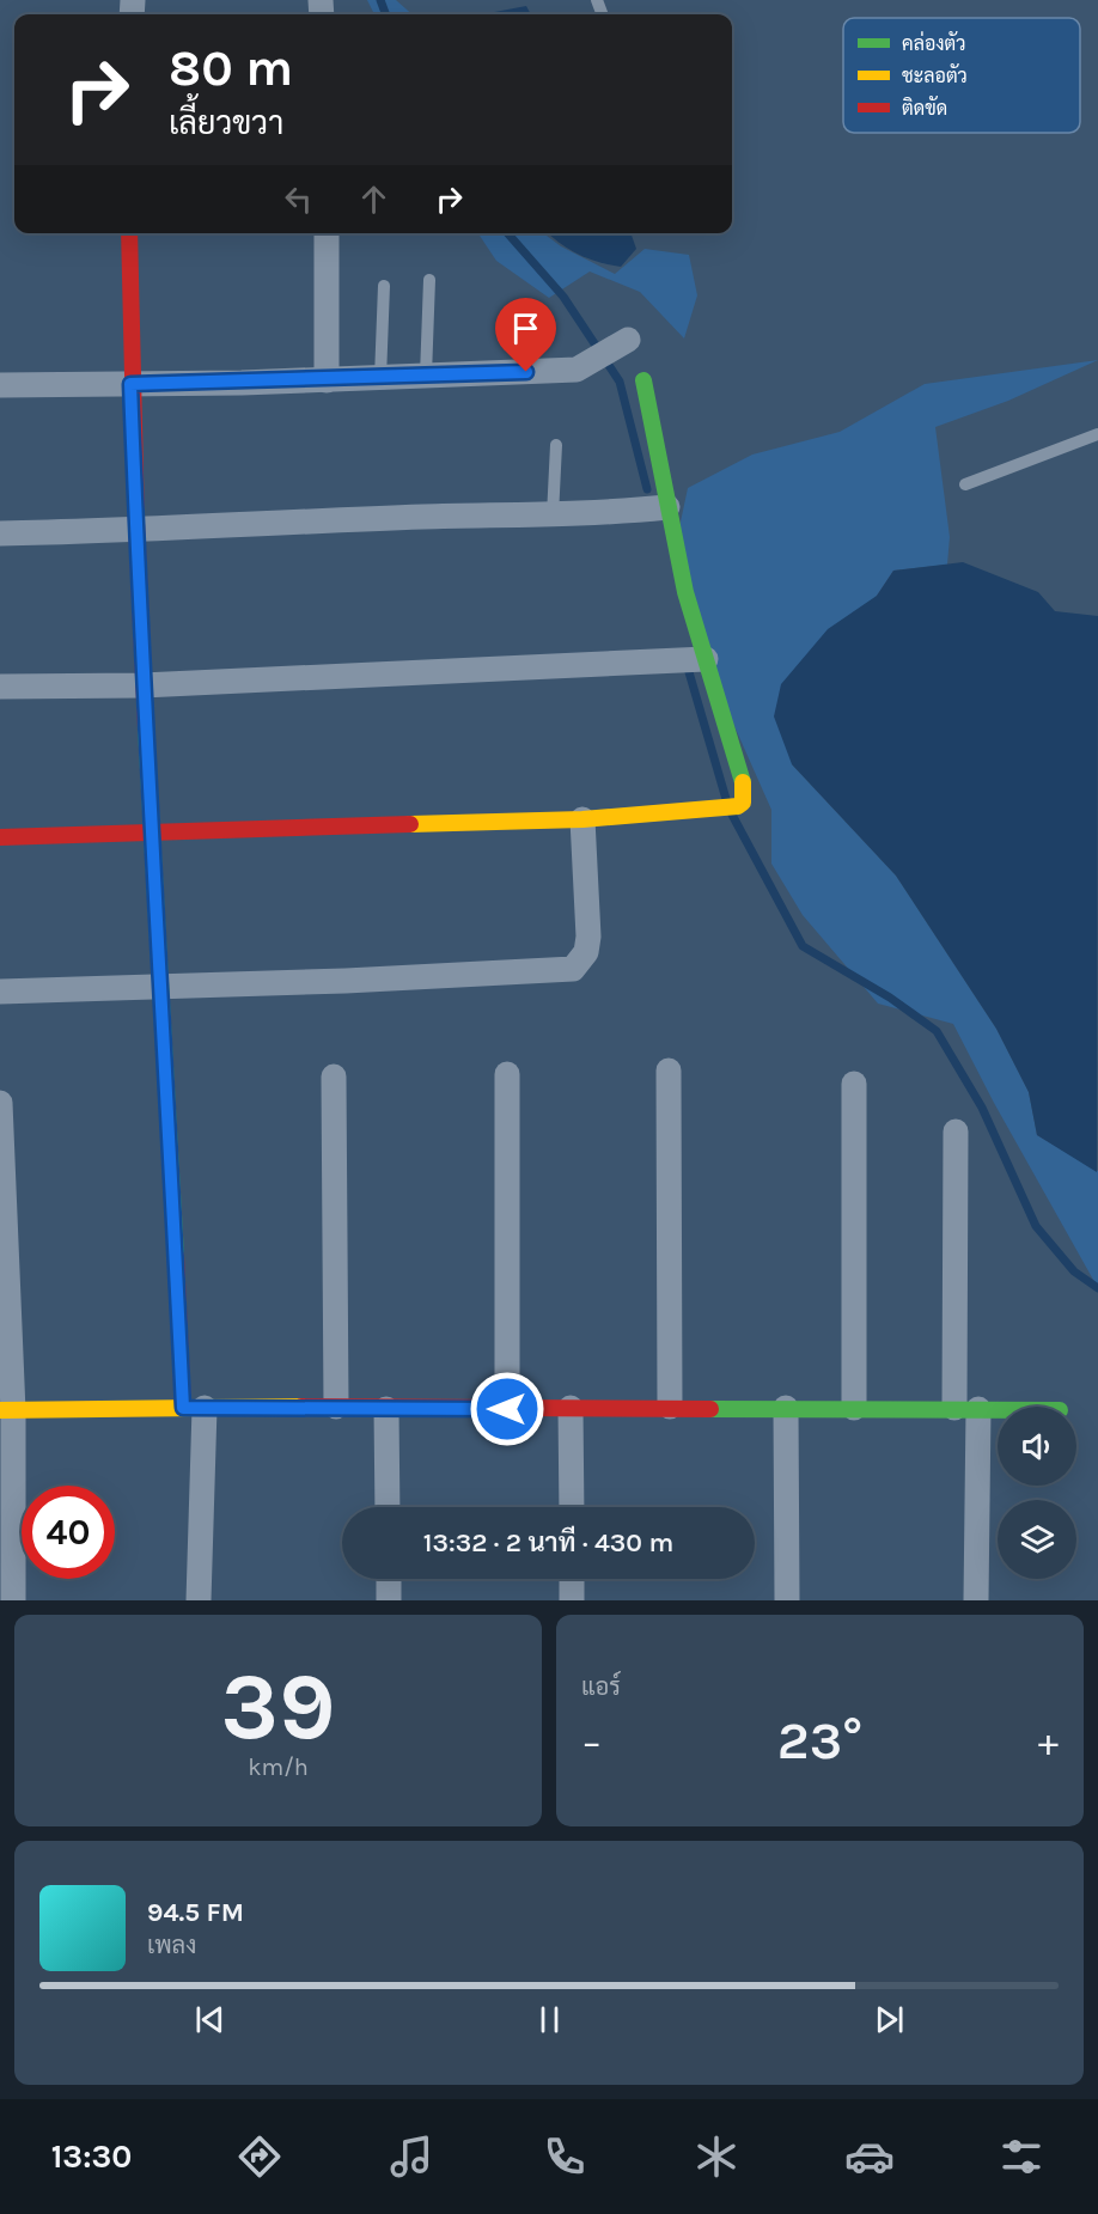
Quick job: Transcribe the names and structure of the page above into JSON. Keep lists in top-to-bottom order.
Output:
{
  "legend": ["คล่องตัว", "ชะลอตัว", "ติดขัด"],
  "page": {
    "turn": ["80 m", "เลี้ยวขวา"],
    "limit": "40",
    "trip": "13:32 · 2 นาที · 430 m",
    "tile": [
      ["39", "km/h"],
      "แอร์"
    ],
    "heat": ["−", "23°", "+"],
    "song": ["94.5 FM", "เพลง"],
    "tabs": "13:30"
  }
}
